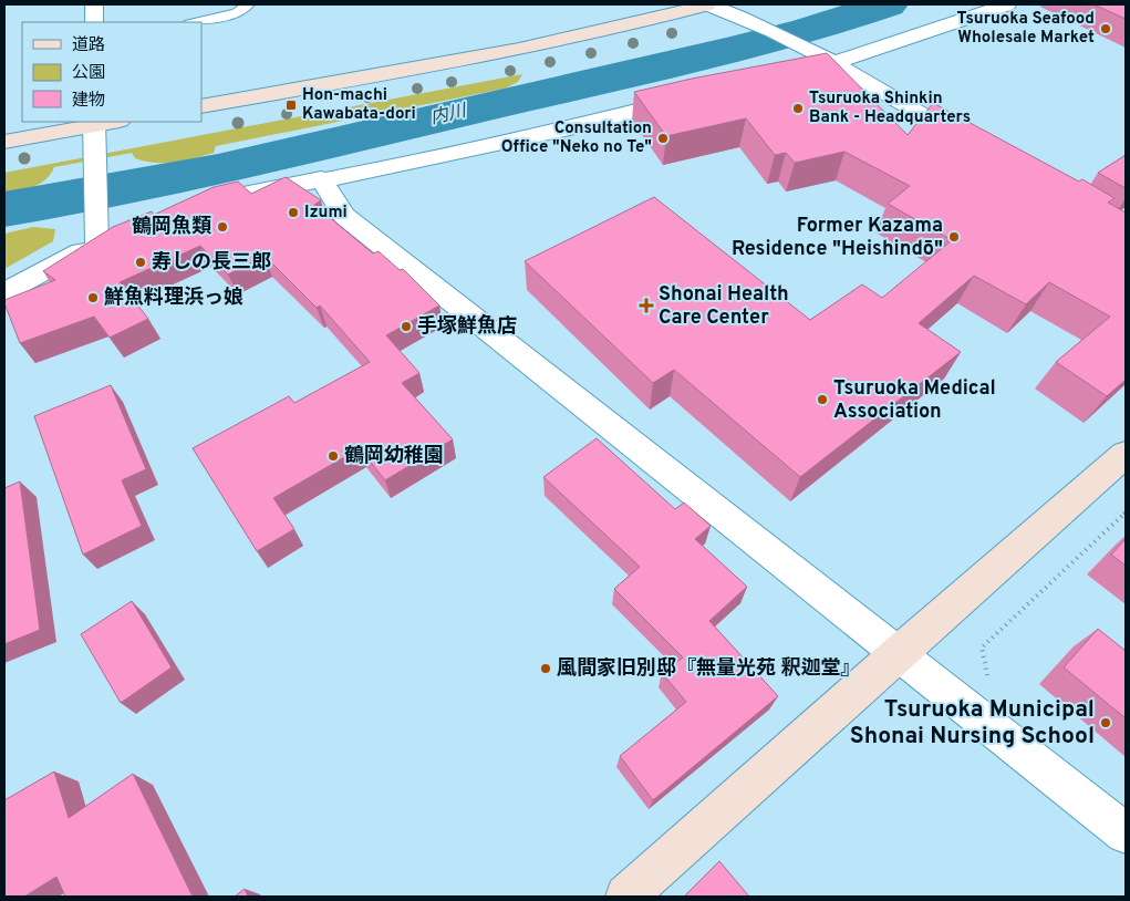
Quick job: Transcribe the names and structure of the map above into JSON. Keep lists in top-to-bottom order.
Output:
{
  "water": ["内川"],
  "places": {
    "other": [
      "Tsuruoka Seafood Wholesale Market",
      "Tsuruoka Shinkin Bank - Headquarters",
      "Consultation Office \"Neko no Te\"",
      "Izumi",
      "鶴岡魚類",
      "Former Kazama Residence \"Heishindō\"",
      "寿しの長三郎",
      "鮮魚料理浜っ娘",
      "手塚鮮魚店",
      "Tsuruoka Medical Association",
      "鶴岡幼稚園",
      "風間家旧別邸『無量光苑 釈迦堂』",
      "Tsuruoka Municipal Shonai Nursing School"
    ],
    "transit": ["Hon-machi Kawabata-dori"],
    "health": ["Shonai Health Care Center"]
  },
  "legend": ["道路", "公園", "建物"]
}
